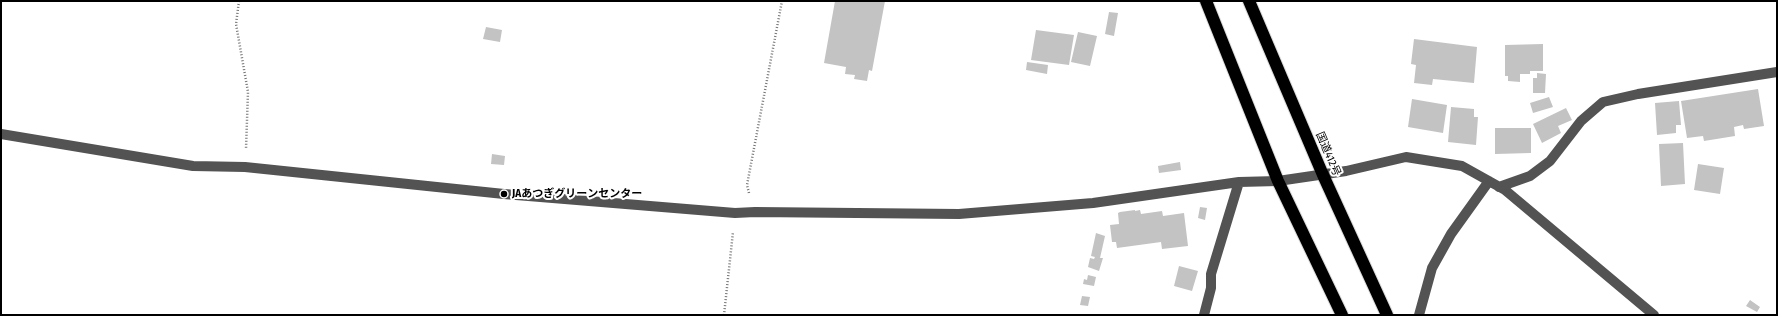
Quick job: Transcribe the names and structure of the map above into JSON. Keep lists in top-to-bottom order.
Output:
{
  "streets": {
    "highway": ["国道412号"]
  },
  "places": ["JAあつぎグリーンセンター"]
}
